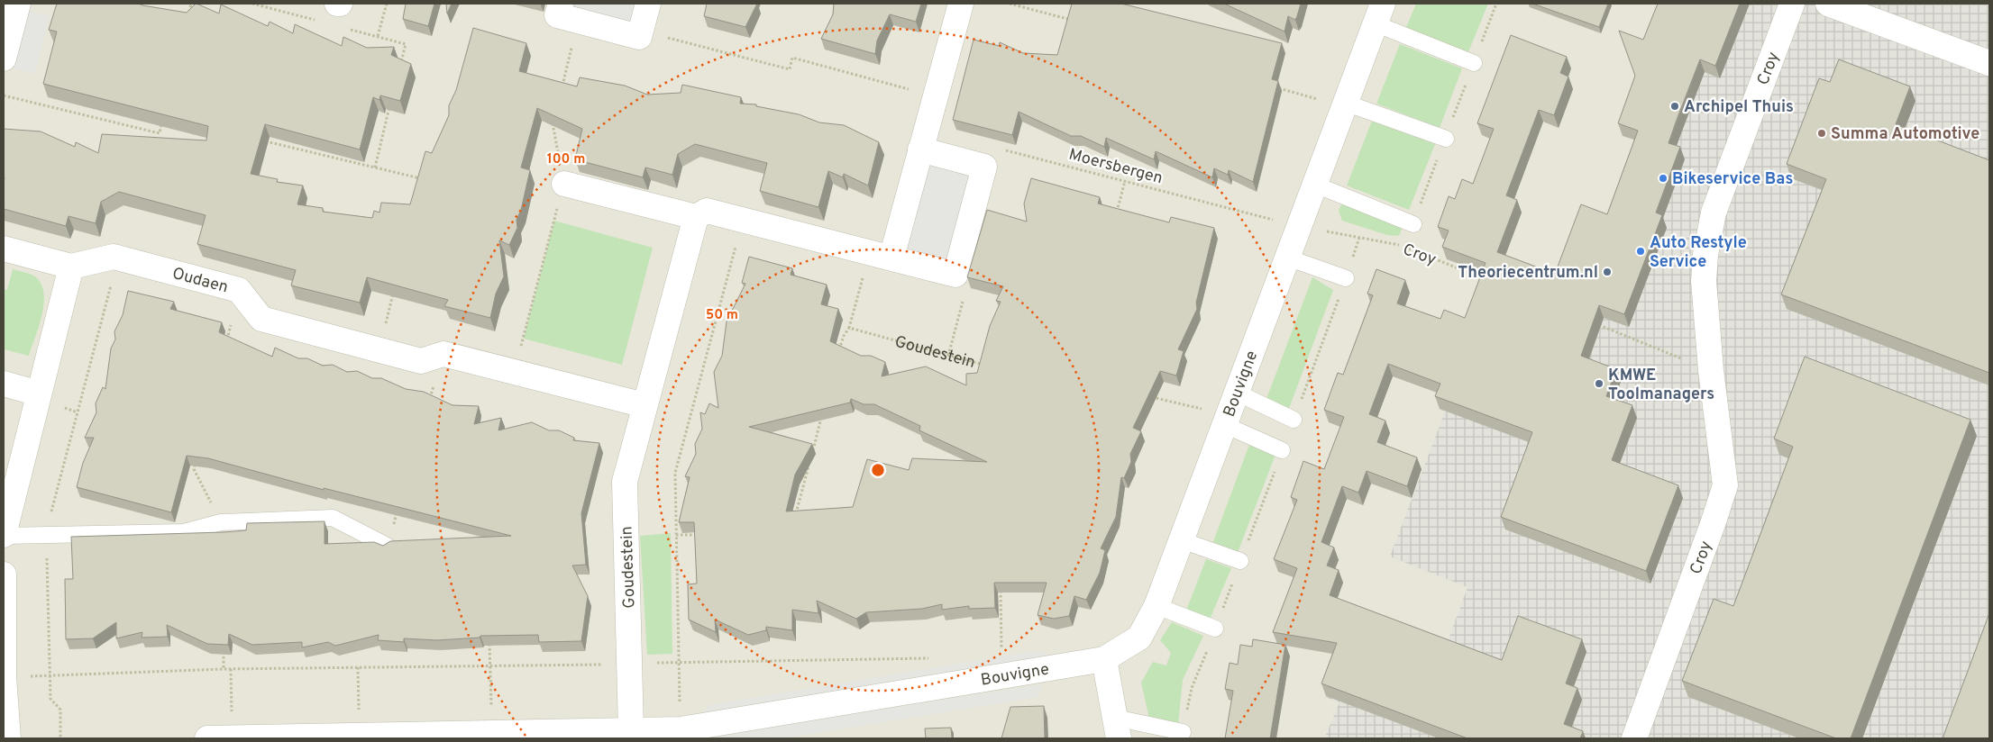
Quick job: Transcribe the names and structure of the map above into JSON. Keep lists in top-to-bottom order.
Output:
{
  "streets": {
    "street": [
      "Croy",
      "Oudaen",
      "Goudestein",
      "Bouvigne"
    ],
    "path": ["Moersbergen"]
  },
  "crossings": [
    ["Croy", "Moersbergen"],
    ["Croy", "Bouvigne"],
    ["Moersbergen", "Bouvigne"],
    ["Goudestein", "Bouvigne"]
  ],
  "places": [
    "Archipel Thuis",
    "Summa Automotive",
    "Bikeservice Bas",
    "Auto Restyle Service",
    "Theoriecentrum.nl",
    "KMWE Toolmanagers"
  ],
  "rings": ["100 m", "50 m"]
}
